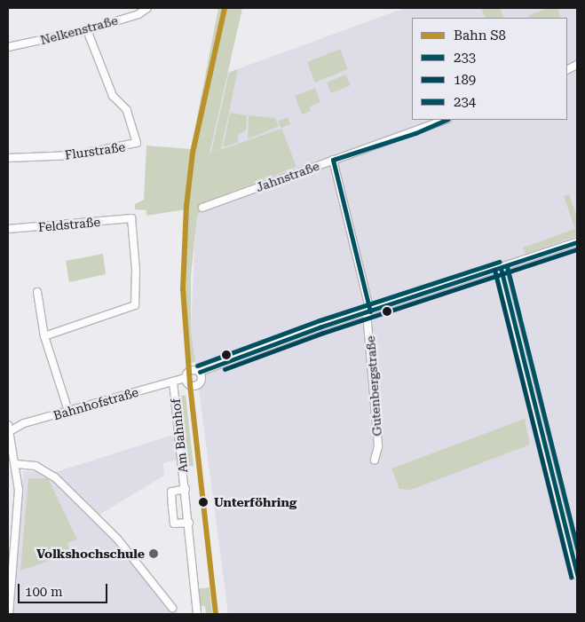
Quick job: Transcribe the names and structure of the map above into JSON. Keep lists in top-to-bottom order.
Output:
{
  "streets": {
    "street": [
      "Nelkenstraße",
      "Flurstraße",
      "Jahnstraße",
      "Feldstraße",
      "Gutenbergstraße",
      "Bahnhofstraße",
      "Am Bahnhof"
    ]
  },
  "crossings": [
    ["Nelkenstraße", "Flurstraße"],
    ["Jahnstraße", "Gutenbergstraße"],
    ["Bahnhofstraße", "Am Bahnhof"]
  ],
  "places": ["Unterföhring", "Volkshochschule"],
  "lines": [
    "rail line S8",
    "transit line 233",
    "transit line 189",
    "transit line 234"
  ],
  "legend": [
    "Bahn S8",
    "233",
    "189",
    "234"
  ],
  "scale_bar": "100 m"
}
